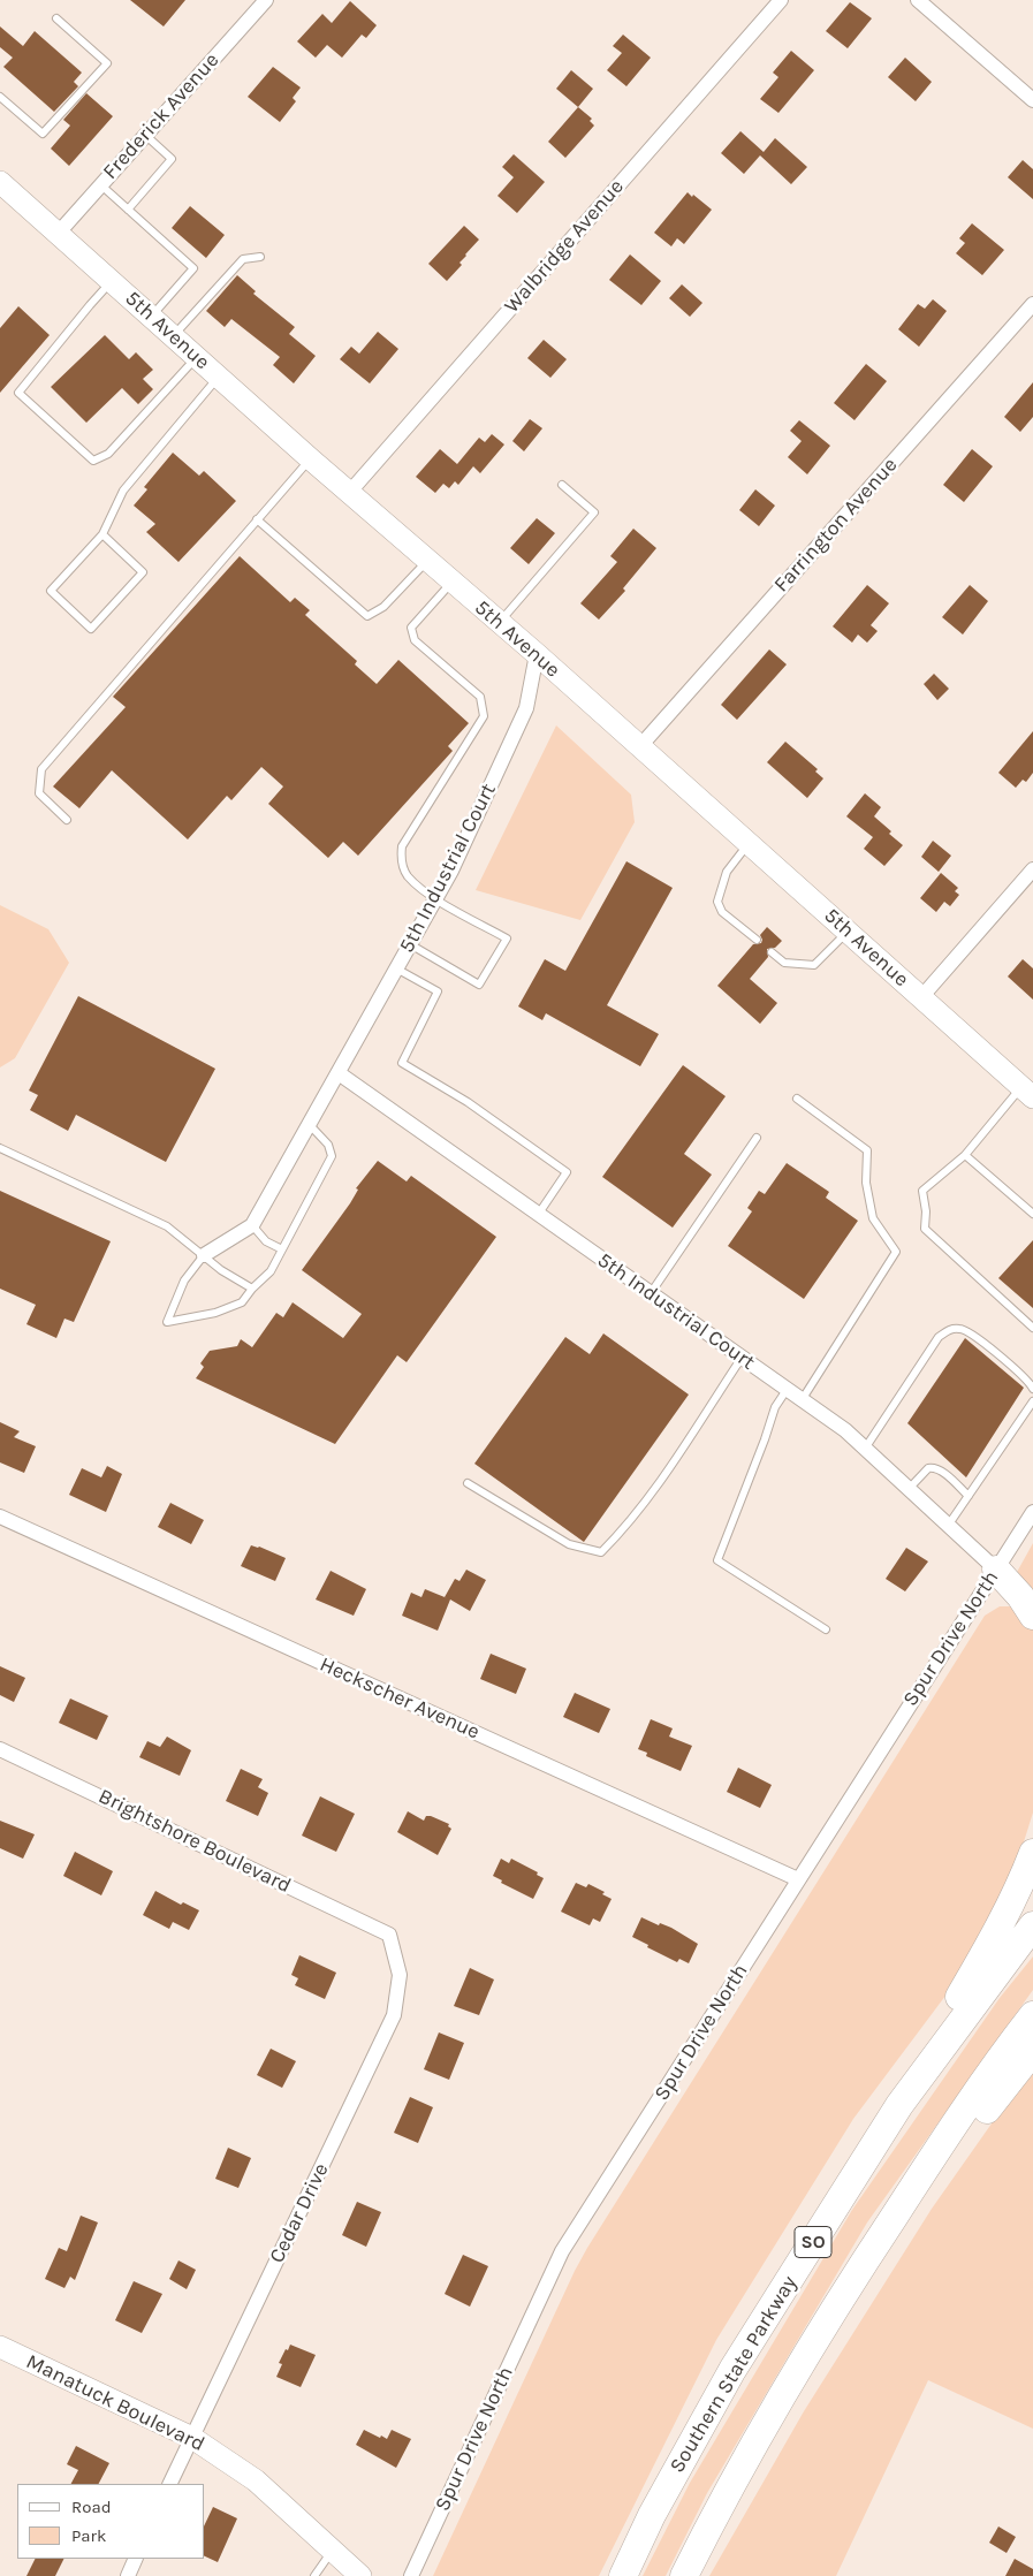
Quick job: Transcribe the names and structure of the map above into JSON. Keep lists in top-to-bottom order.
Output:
{
  "streets": {
    "highway": ["SO", "Southern State Parkway"],
    "main road": ["5th Avenue", "Manatuck Boulevard"],
    "street": [
      "Frederick Avenue",
      "Walbridge Avenue",
      "Farrington Avenue",
      "5th Industrial Court",
      "Spur Drive North",
      "Heckscher Avenue",
      "Brightshore Boulevard",
      "Cedar Drive"
    ]
  },
  "crossings": [
    ["Frederick Avenue", "5th Avenue"],
    ["Walbridge Avenue", "5th Avenue"],
    ["5th Avenue", "Farrington Avenue"],
    ["5th Avenue", "5th Industrial Court"],
    ["5th Industrial Court", "Spur Drive North"],
    ["Spur Drive North", "Heckscher Avenue"],
    ["Brightshore Boulevard", "Cedar Drive"],
    ["Cedar Drive", "Manatuck Boulevard"]
  ],
  "legend": ["Road", "Park"]
}
